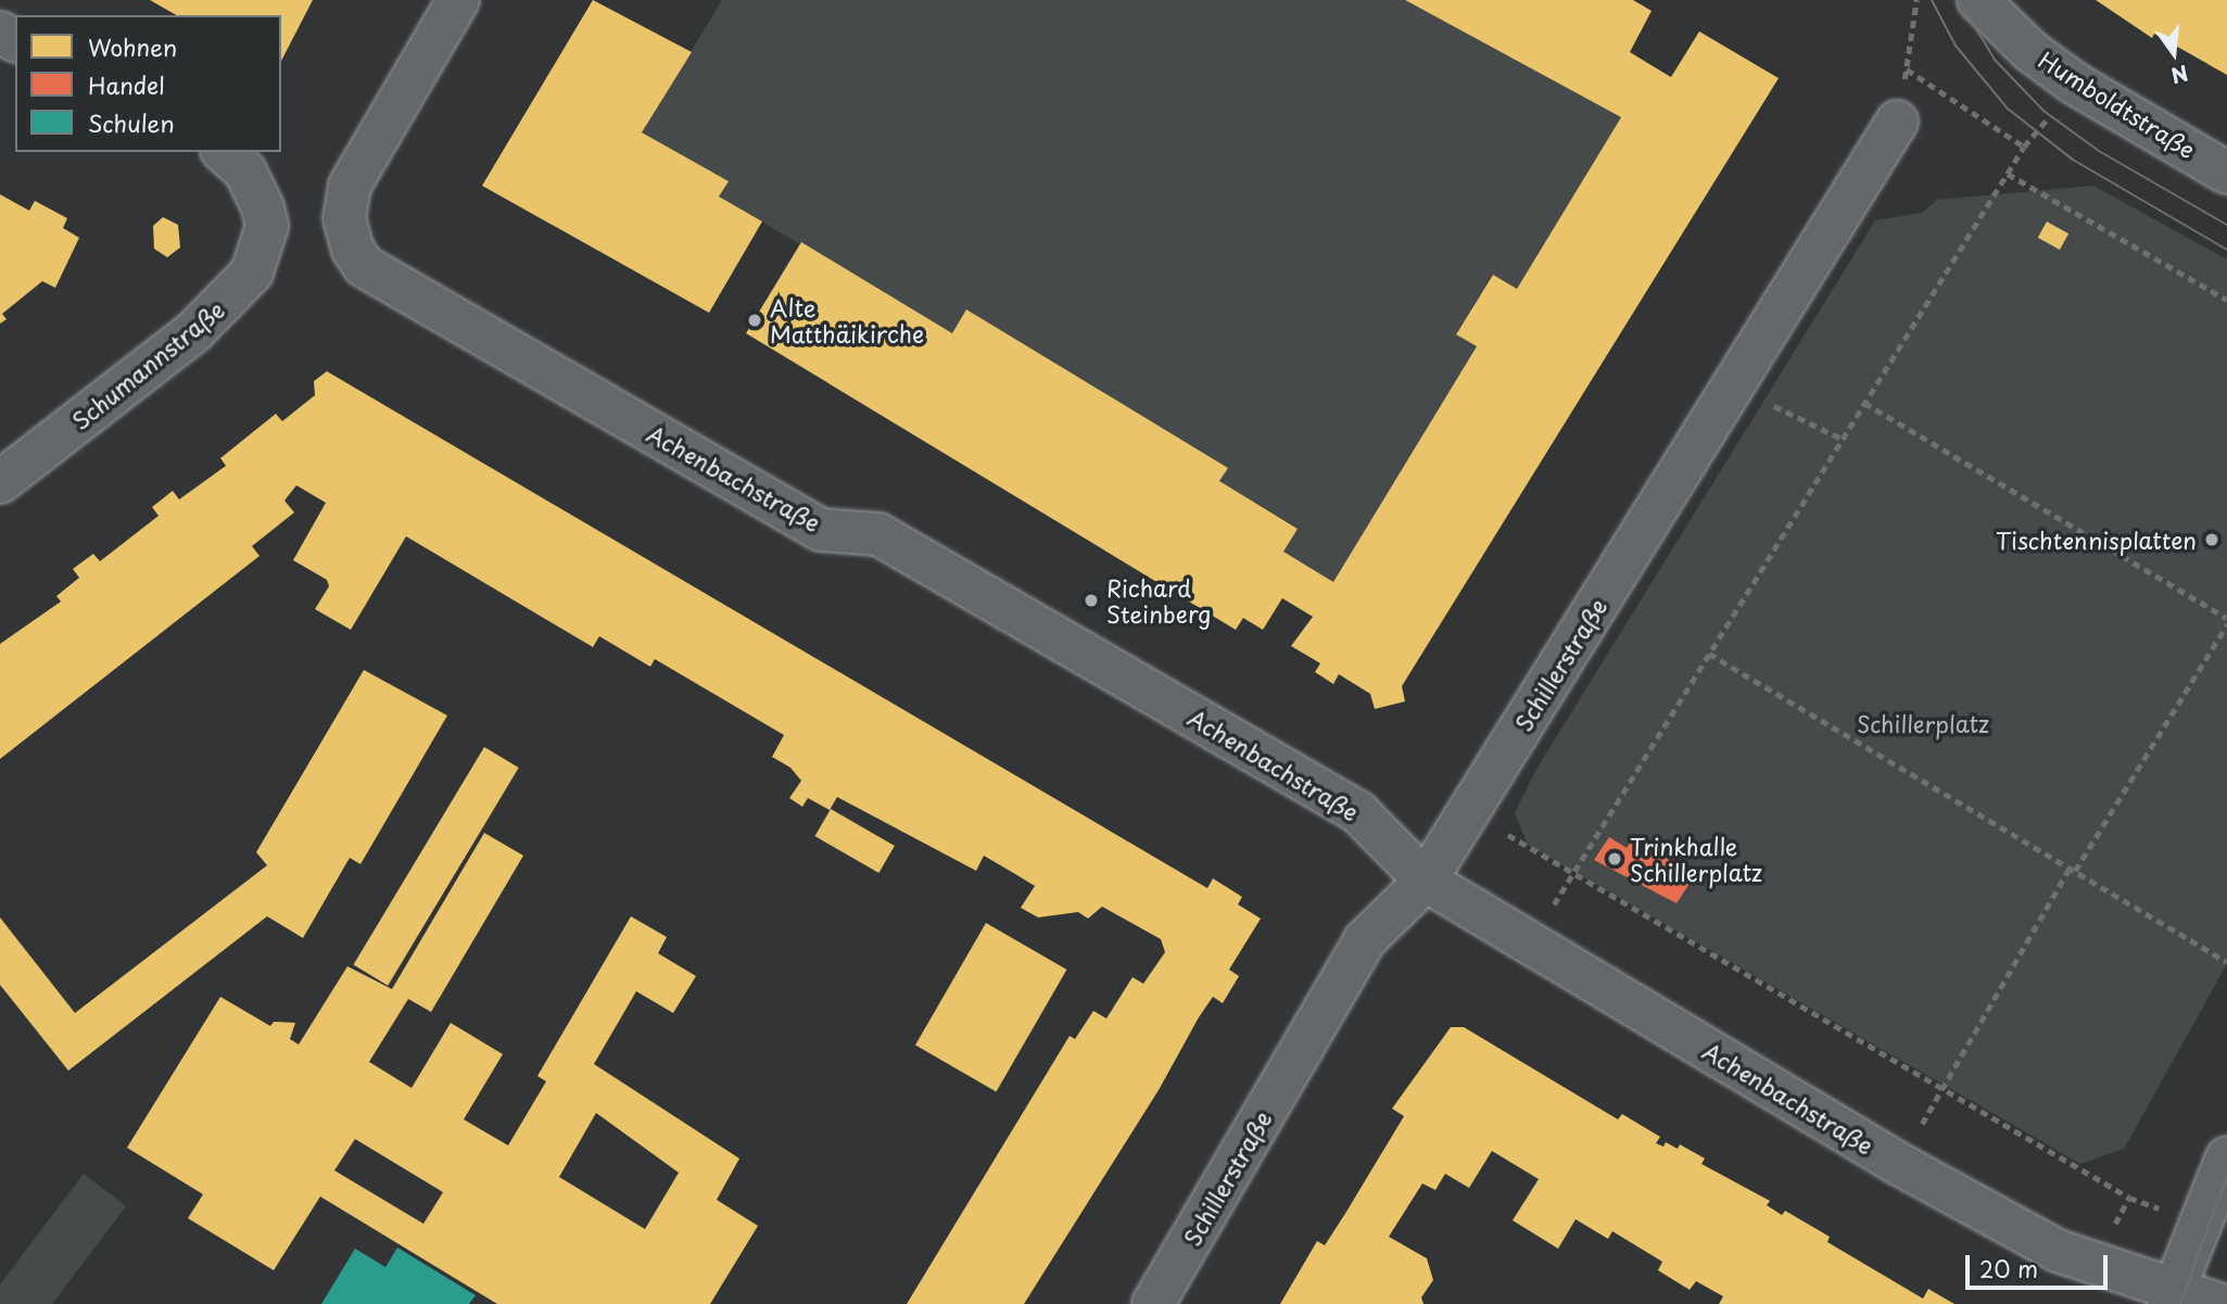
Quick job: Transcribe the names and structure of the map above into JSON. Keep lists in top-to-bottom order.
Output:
{
  "streets": {
    "street": [
      "Humboldtstraße",
      "Schumannstraße",
      "Achenbachstraße",
      "Schillerstraße"
    ]
  },
  "crossings": [
    ["Achenbachstraße", "Schillerstraße"]
  ],
  "parks": ["Schillerplatz"],
  "places": [
    "Alte Matthäikirche",
    "Tischtennisplatten",
    "Richard Steinberg",
    "Trinkhalle Schillerplatz"
  ],
  "legend": ["Wohnen", "Handel", "Schulen"],
  "scale_bar": "20 m",
  "north": "bottom"
}
